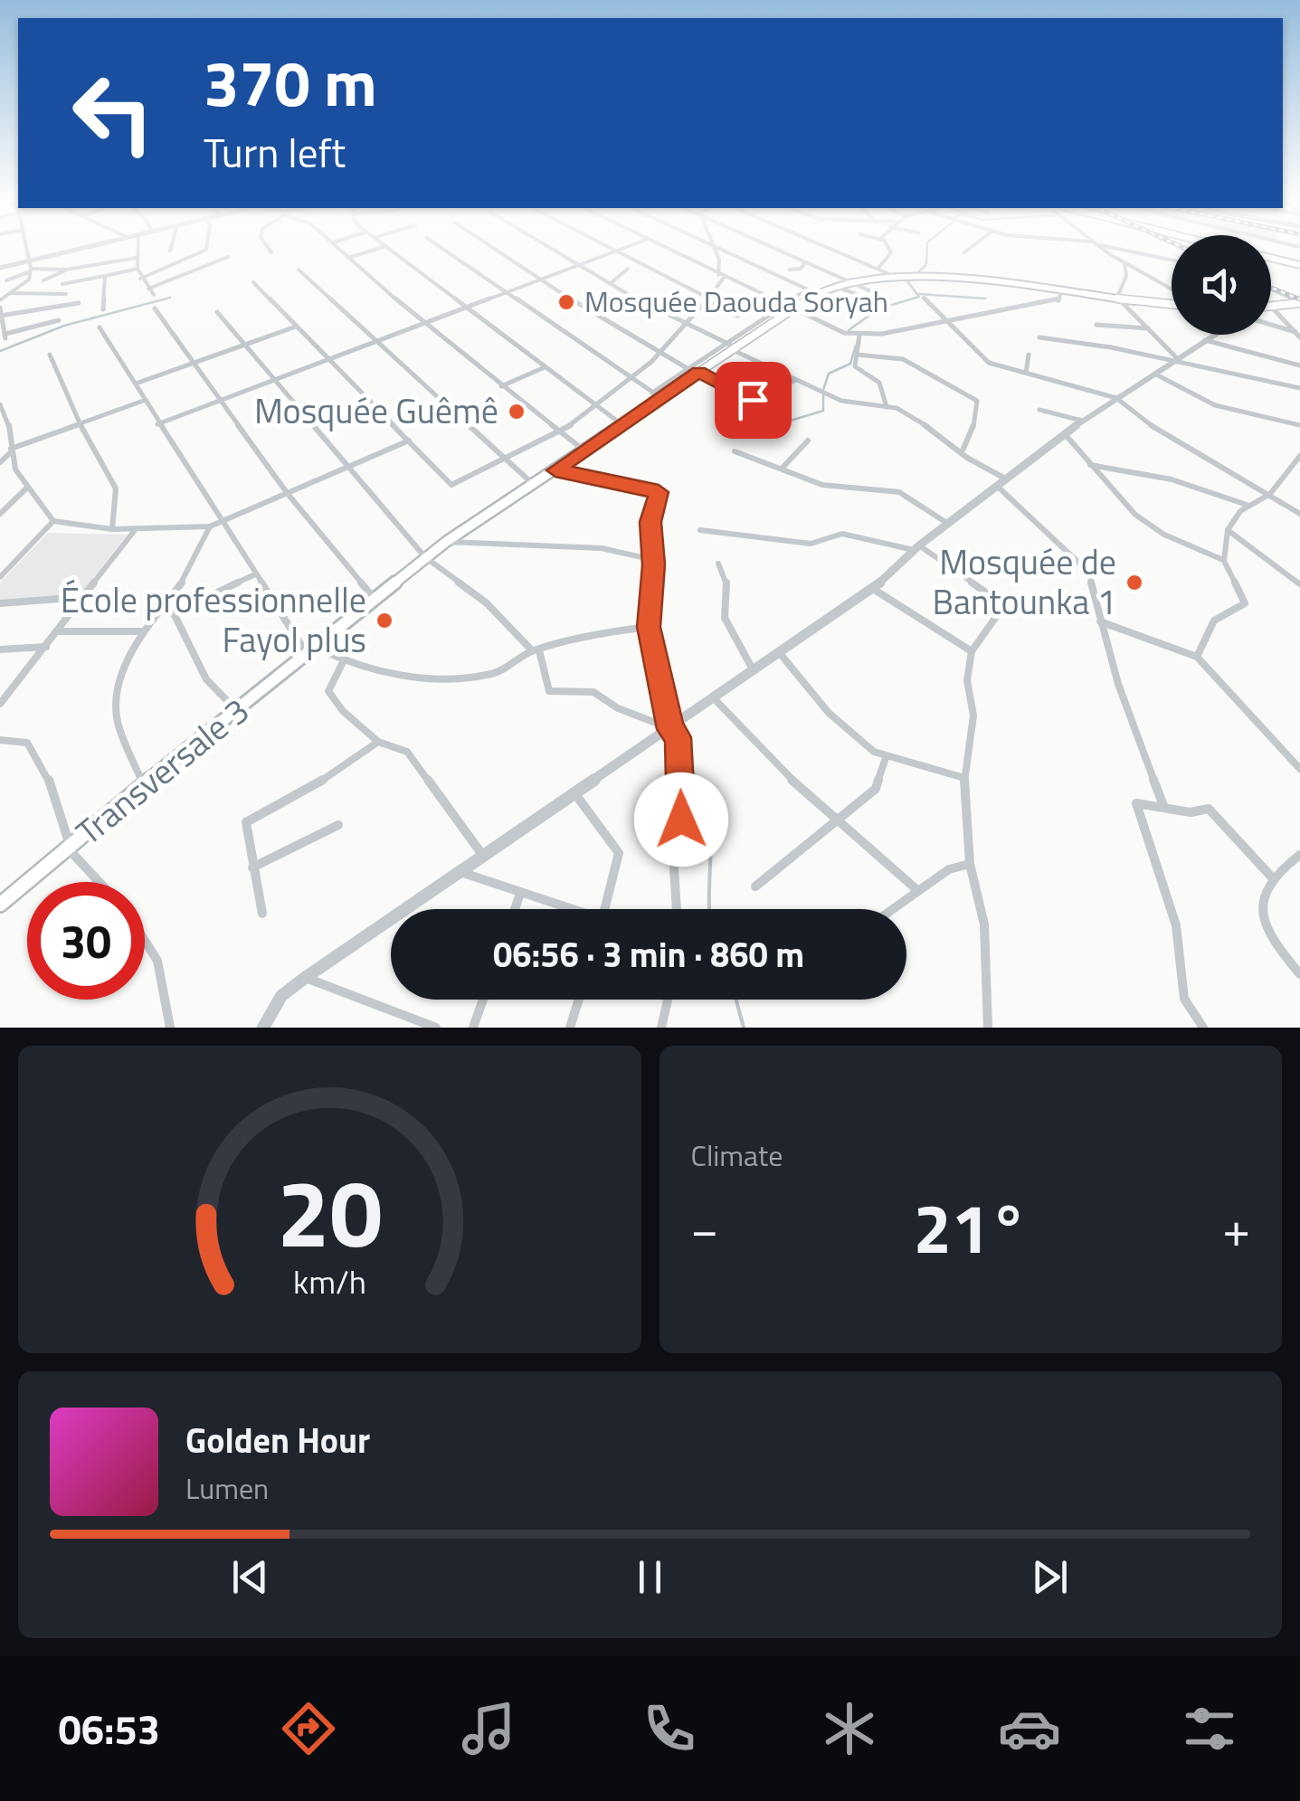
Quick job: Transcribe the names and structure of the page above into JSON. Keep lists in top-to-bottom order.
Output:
{
  "streets": {
    "main road": ["Transversale 3"]
  },
  "places": [
    "Mosquée Daouda Soryah",
    "Mosquée Guêmê",
    "Mosquée de Bantounka 1",
    "École professionnelle Fayol plus"
  ],
  "page": {
    "turn": ["370 m", "Turn left"],
    "limit": "30",
    "trip": "06:56 · 3 min · 860 m",
    "tile": "Climate",
    "heat": ["−", "21°", "+"],
    "song": ["Golden Hour", "Lumen"],
    "tabs": "06:53",
    "gauge": ["20", "km/h"]
  }
}
